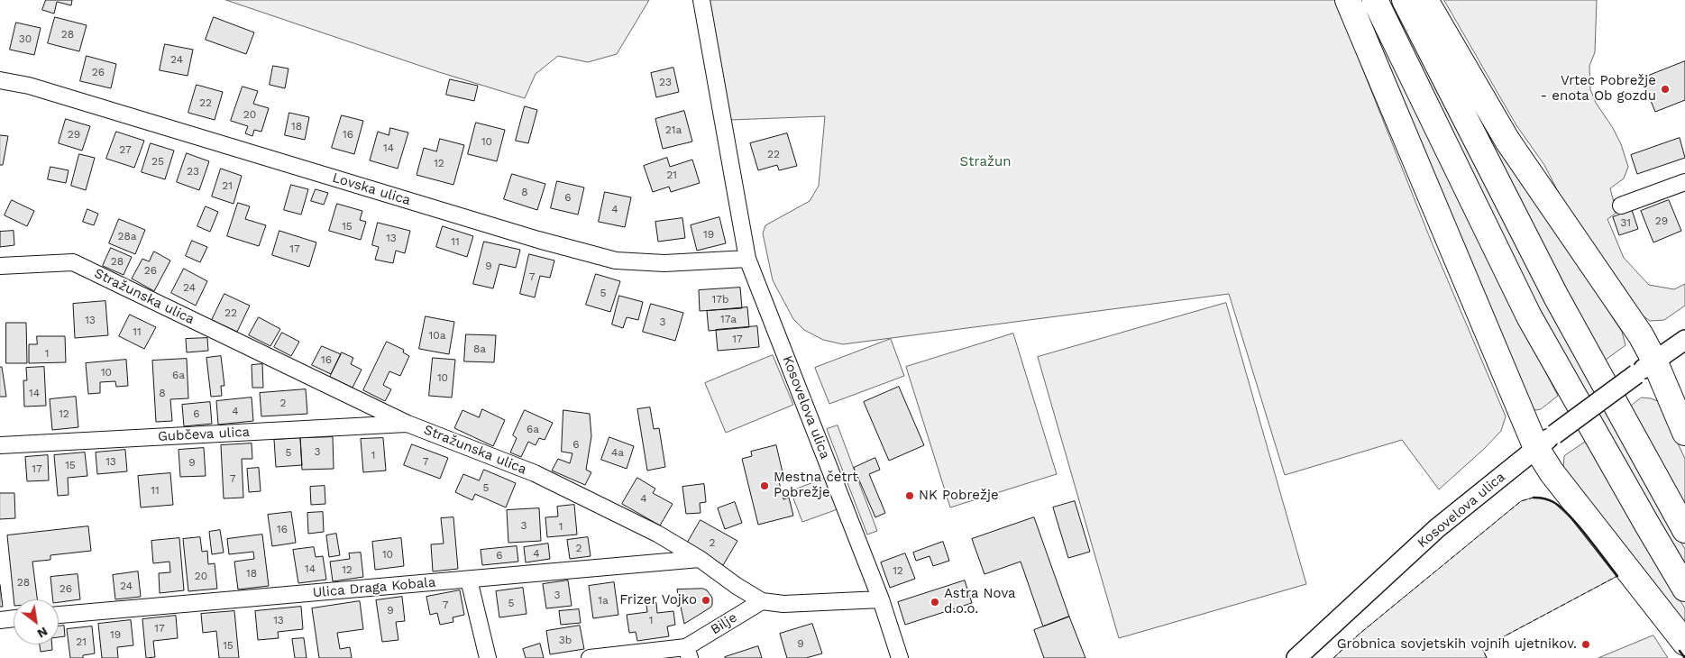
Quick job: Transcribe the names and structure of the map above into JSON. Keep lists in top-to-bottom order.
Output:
{
  "streets": {
    "street": [
      "Lovska ulica",
      "Stražunska ulica",
      "Kosovelova ulica",
      "Gubčeva ulica",
      "Ulica Draga Kobala",
      "Bilje"
    ]
  },
  "crossings": [
    ["Lovska ulica", "Kosovelova ulica"],
    ["Stražunska ulica", "Kosovelova ulica"],
    ["Stražunska ulica", "Gubčeva ulica"],
    ["Stražunska ulica", "Ulica Draga Kobala"],
    ["Stražunska ulica", "Bilje"]
  ],
  "parks": ["Stražun"],
  "places": [
    "Vrtec Pobrežje - enota Ob gozdu",
    "Mestna četrt Pobrežje",
    "NK Pobrežje",
    "Frizer Vojko",
    "Astra Nova d.o.o.",
    "Grobnica sovjetskih vojnih ujetnikov."
  ],
  "house_numbers": [
    "28",
    "30",
    "24",
    "26",
    "23",
    "22",
    "20",
    "18",
    "21a",
    "29",
    "16",
    "10",
    "14",
    "27",
    "22",
    "25",
    "12",
    "23",
    "21",
    "21",
    "8",
    "6",
    "4",
    "29",
    "31",
    "15",
    "19",
    "28a",
    "13",
    "11",
    "17",
    "28",
    "9",
    "26",
    "7",
    "24",
    "5",
    "17b",
    "22",
    "17a",
    "13",
    "3",
    "11",
    "10a",
    "17",
    "8a",
    "1",
    "16",
    "10",
    "6a",
    "10",
    "14",
    "8",
    "2",
    "4",
    "12",
    "6",
    "6a",
    "6",
    "3",
    "5",
    "4a",
    "1",
    "13",
    "7",
    "9",
    "15",
    "17",
    "7",
    "5",
    "11",
    "4",
    "3",
    "1",
    "16",
    "2",
    "2",
    "4",
    "10",
    "6",
    "14",
    "12",
    "12",
    "18",
    "20",
    "28",
    "24",
    "26",
    "3",
    "1a",
    "5",
    "7",
    "9",
    "13",
    "1",
    "17",
    "19",
    "3b",
    "21",
    "9",
    "15"
  ],
  "north": "bottom right"
}
